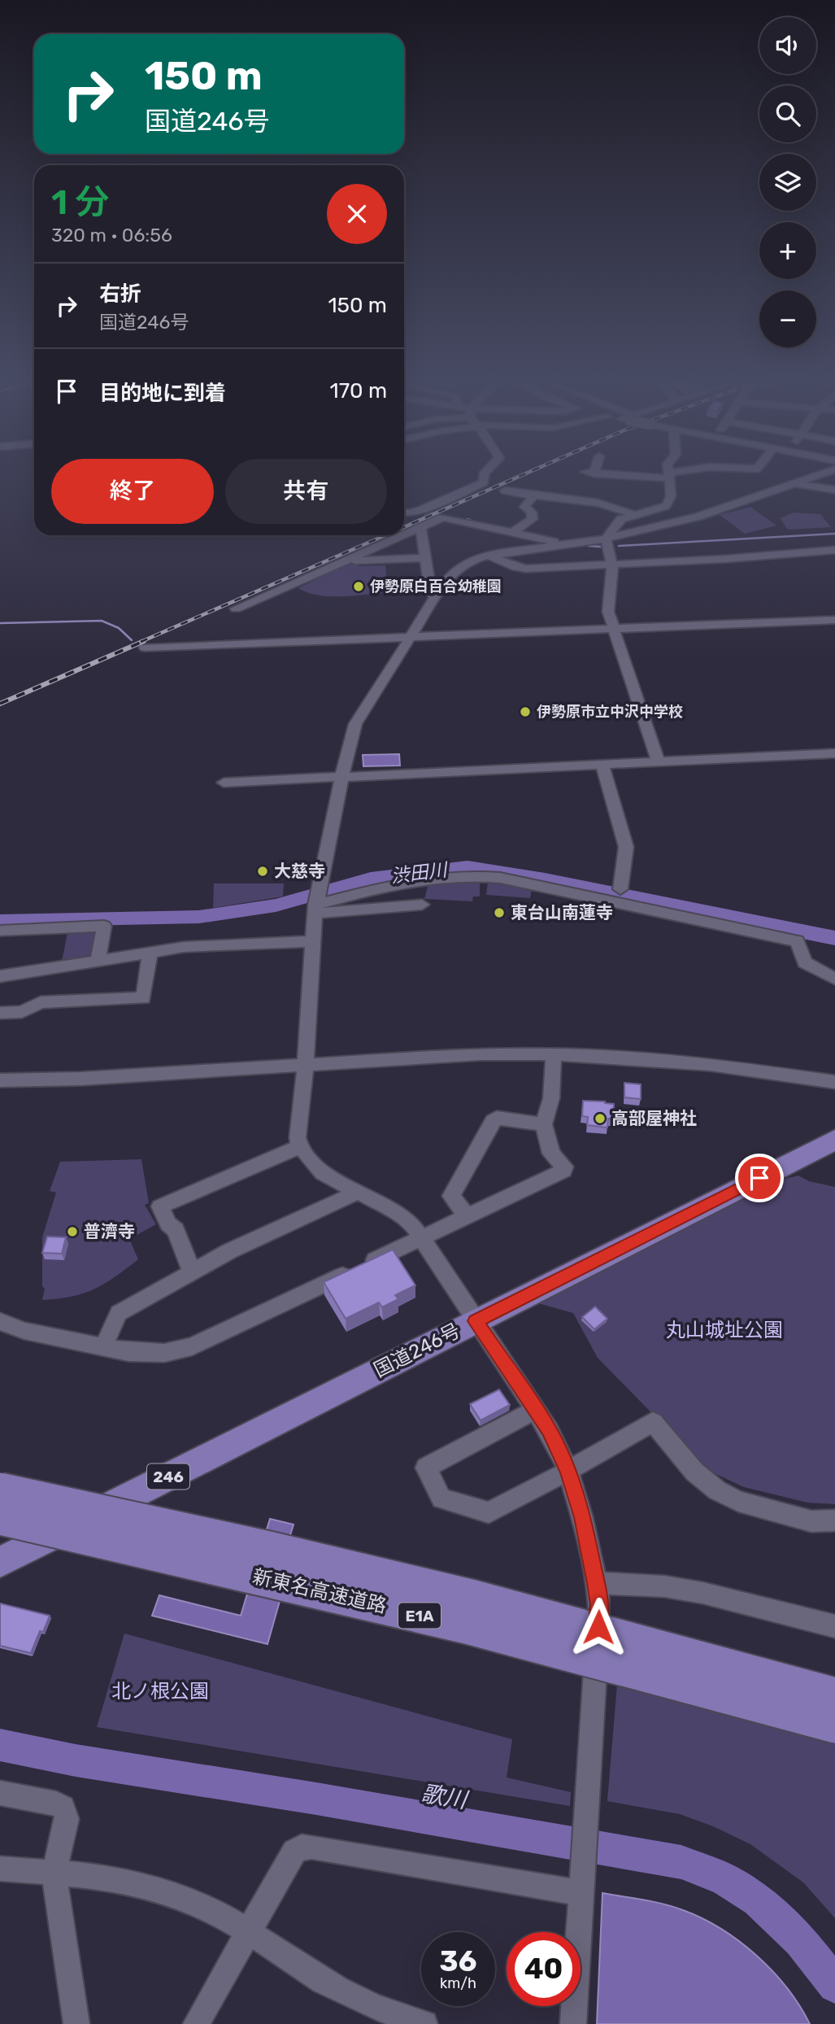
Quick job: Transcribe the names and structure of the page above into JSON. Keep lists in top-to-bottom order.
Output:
{
  "streets": {
    "highway": [
      "国道246号",
      "246",
      "新東名高速道路",
      "E1A"
    ]
  },
  "water": ["渋田川", "歌川"],
  "parks": ["丸山城址公園", "北ノ根公園"],
  "places": [
    "伊勢原白百合幼稚園",
    "伊勢原市立中沢中学校",
    "大慈寺",
    "東台山南蓮寺",
    "高部屋神社",
    "普濟寺"
  ],
  "page": {
    "map_buttons": ["+", "−"],
    "turn": ["150 m", "国道246号"],
    "heading": ["1 分", "320 m · 06:56"],
    "list": [
      {
        "name": "右折",
        "note": "国道246号",
        "value": "150 m"
      },
      {
        "name": "目的地に到着",
        "value": "170 m"
      }
    ],
    "buttons": ["終了", "共有"],
    "speed": "36 km/h",
    "limit": "40"
  }
}
